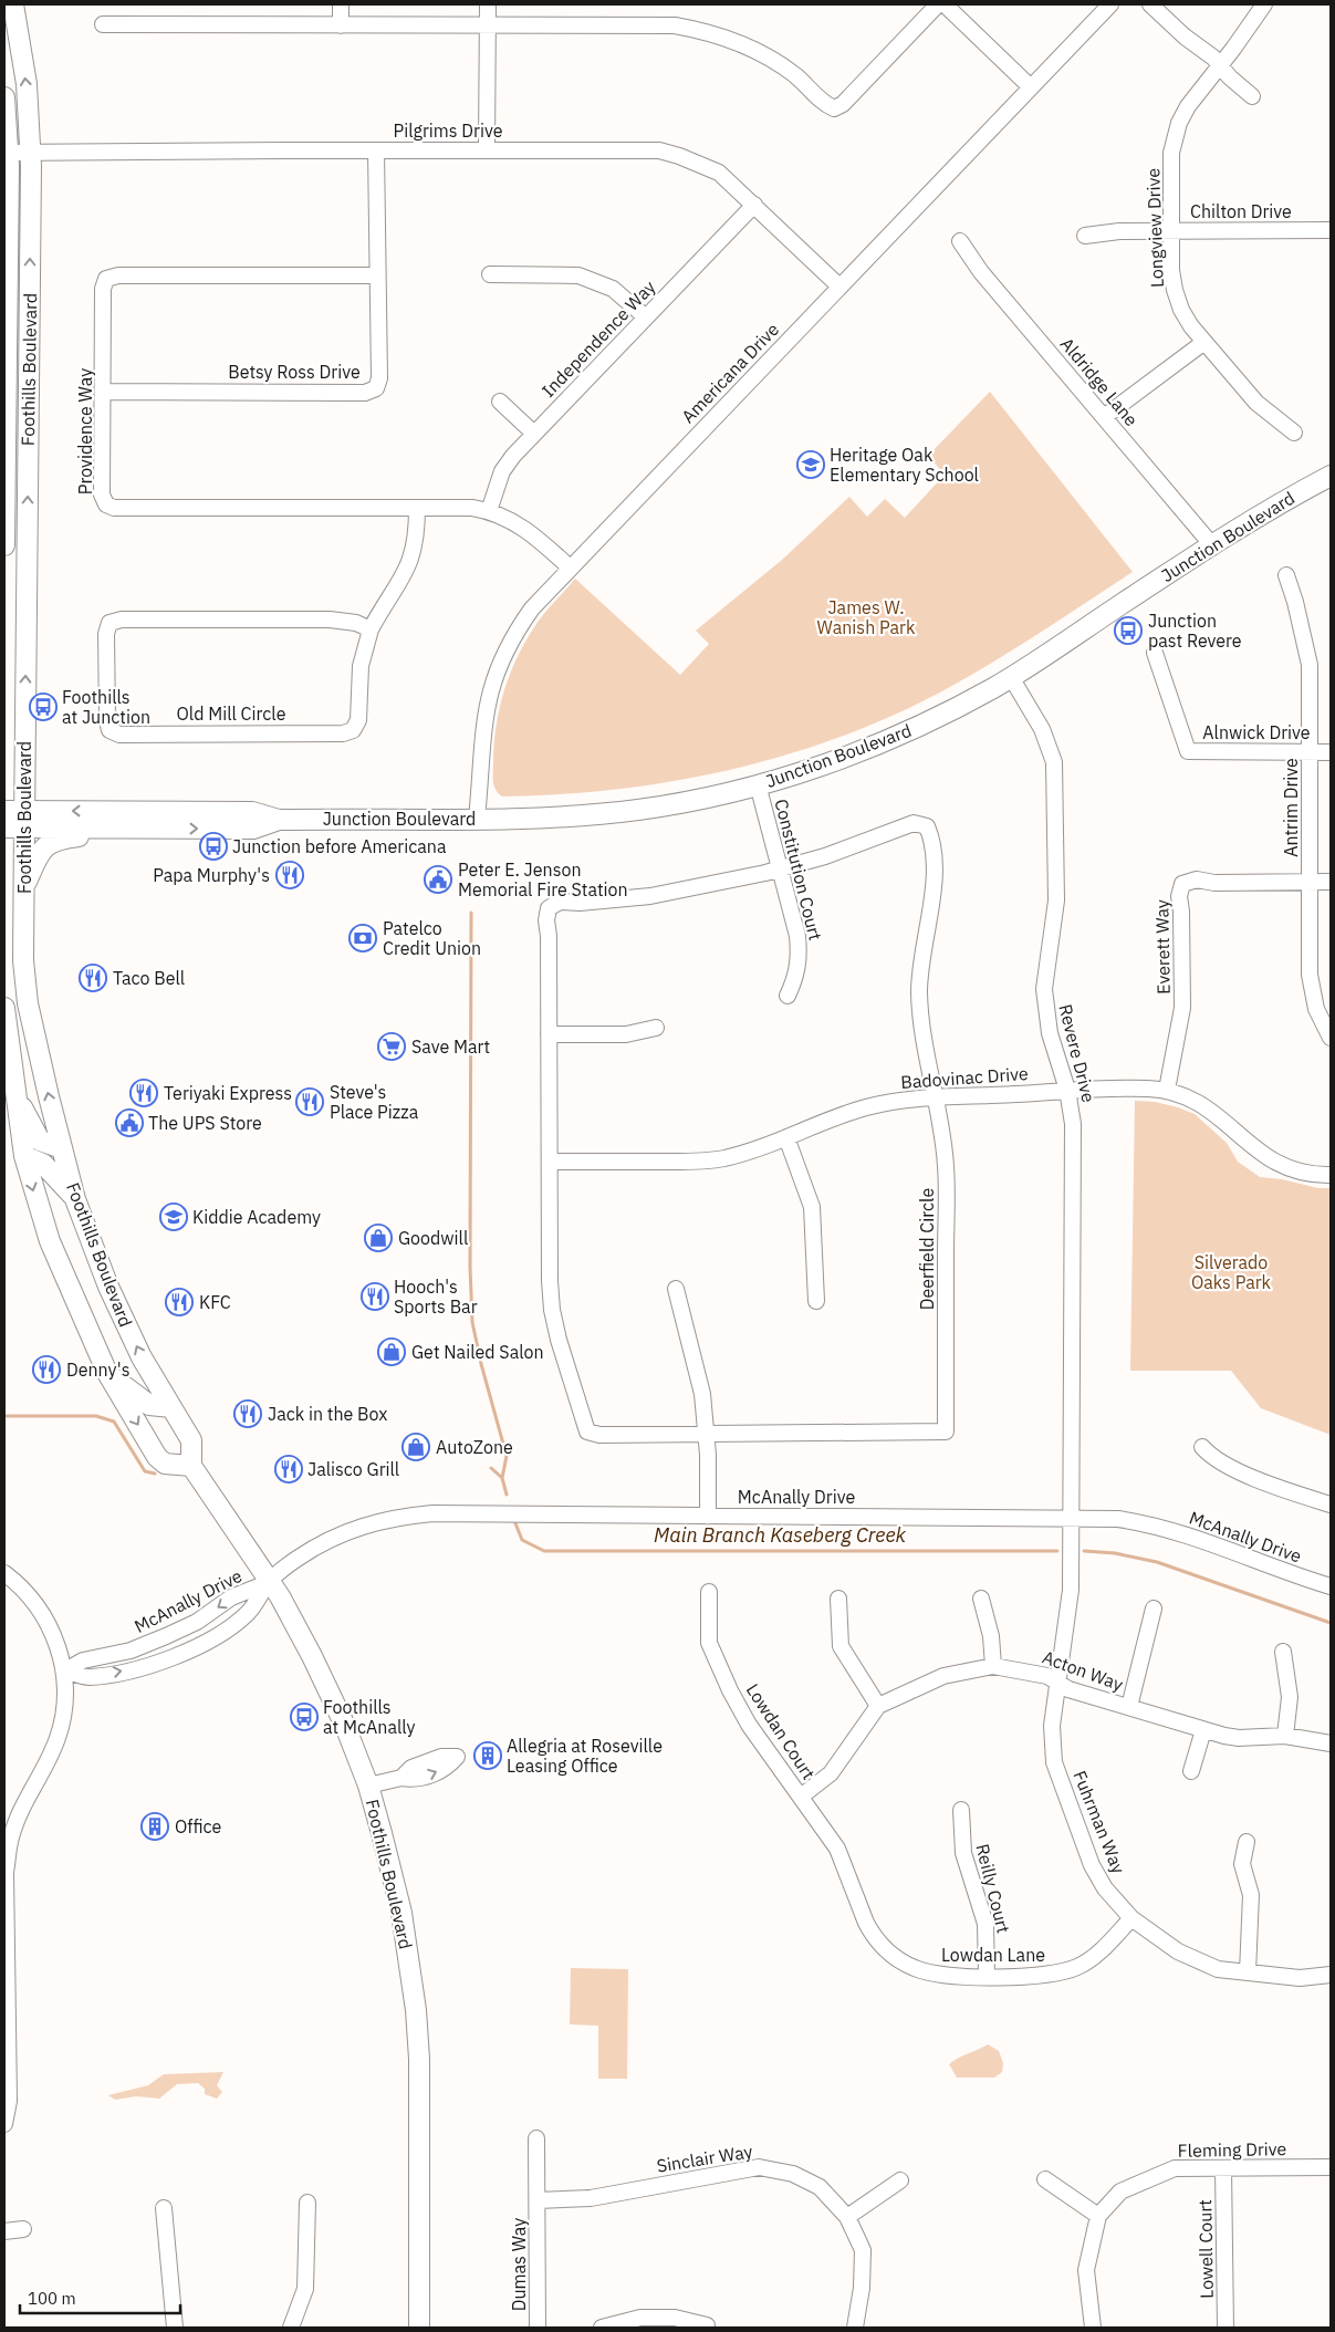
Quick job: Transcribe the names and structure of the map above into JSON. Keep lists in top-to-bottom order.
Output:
{
  "streets": {
    "main road": ["Foothills Boulevard", "Junction Boulevard"],
    "street": [
      "Pilgrims Drive",
      "Chilton Drive",
      "Longview Drive",
      "Independence Way",
      "Betsy Ross Drive",
      "Americana Drive",
      "Aldridge Lane",
      "Providence Way",
      "Old Mill Circle",
      "Alnwick Drive",
      "Antrim Drive",
      "Constitution Court",
      "Everett Way",
      "Revere Drive",
      "Badovinac Drive",
      "Deerfield Circle",
      "McAnally Drive",
      "Acton Way",
      "Lowdan Court",
      "Fuhrman Way",
      "Reilly Court",
      "Lowdan Lane",
      "Fleming Drive",
      "Sinclair Way",
      "Lowell Court",
      "Dumas Way"
    ]
  },
  "crossings": [
    ["Pilgrims Drive", "Independence Way"],
    ["Pilgrims Drive", "Foothills Boulevard"],
    ["Pilgrims Drive", "Betsy Ross Drive"],
    ["Pilgrims Drive", "Americana Drive"],
    ["Chilton Drive", "Longview Drive"],
    ["Independence Way", "Providence Way"],
    ["Foothills Boulevard", "Junction Boulevard"],
    ["Foothills Boulevard", "McAnally Drive"],
    ["Betsy Ross Drive", "Providence Way"],
    ["Americana Drive", "Providence Way"],
    ["Americana Drive", "Junction Boulevard"],
    ["Aldridge Lane", "Junction Boulevard"],
    ["Providence Way", "Old Mill Circle"],
    ["Junction Boulevard", "Constitution Court"],
    ["Junction Boulevard", "Revere Drive"],
    ["Alnwick Drive", "Antrim Drive"],
    ["Antrim Drive", "Everett Way"],
    ["Constitution Court", "Deerfield Circle"],
    ["Everett Way", "Badovinac Drive"],
    ["Revere Drive", "Badovinac Drive"],
    ["Revere Drive", "McAnally Drive"],
    ["Revere Drive", "Fuhrman Way"],
    ["Badovinac Drive", "Deerfield Circle"],
    ["McAnally Drive", "Fuhrman Way"],
    ["Acton Way", "Fuhrman Way"],
    ["Lowdan Court", "Lowdan Lane"],
    ["Fuhrman Way", "Lowdan Lane"],
    ["Reilly Court", "Lowdan Lane"],
    ["Fleming Drive", "Lowell Court"],
    ["Sinclair Way", "Dumas Way"]
  ],
  "water": ["Main Branch Kaseberg Creek"],
  "parks": ["James W. Wanish Park", "Silverado Oaks Park"],
  "places": {
    "school or university": ["Heritage Oak Elementary School", "Kiddie Academy"],
    "bus stop": [
      "Junction past Revere",
      "Foothills at Junction",
      "Junction before Americana",
      "Foothills at McAnally"
    ],
    "restaurant": [
      "Papa Murphy's",
      "Taco Bell",
      "Teriyaki Express",
      "Steve's Place Pizza",
      "Hooch's Sports Bar",
      "KFC",
      "Denny's",
      "Jack in the Box",
      "Jalisco Grill"
    ],
    "public building": ["Peter E. Jenson Memorial Fire Station", "The UPS Store"],
    "bank": ["Patelco Credit Union"],
    "supermarket": ["Save Mart"],
    "shop": ["Goodwill", "Get Nailed Salon", "AutoZone"],
    "building": ["Allegria at Roseville Leasing Office", "Office"]
  },
  "scale_bar": "100 m"
}
